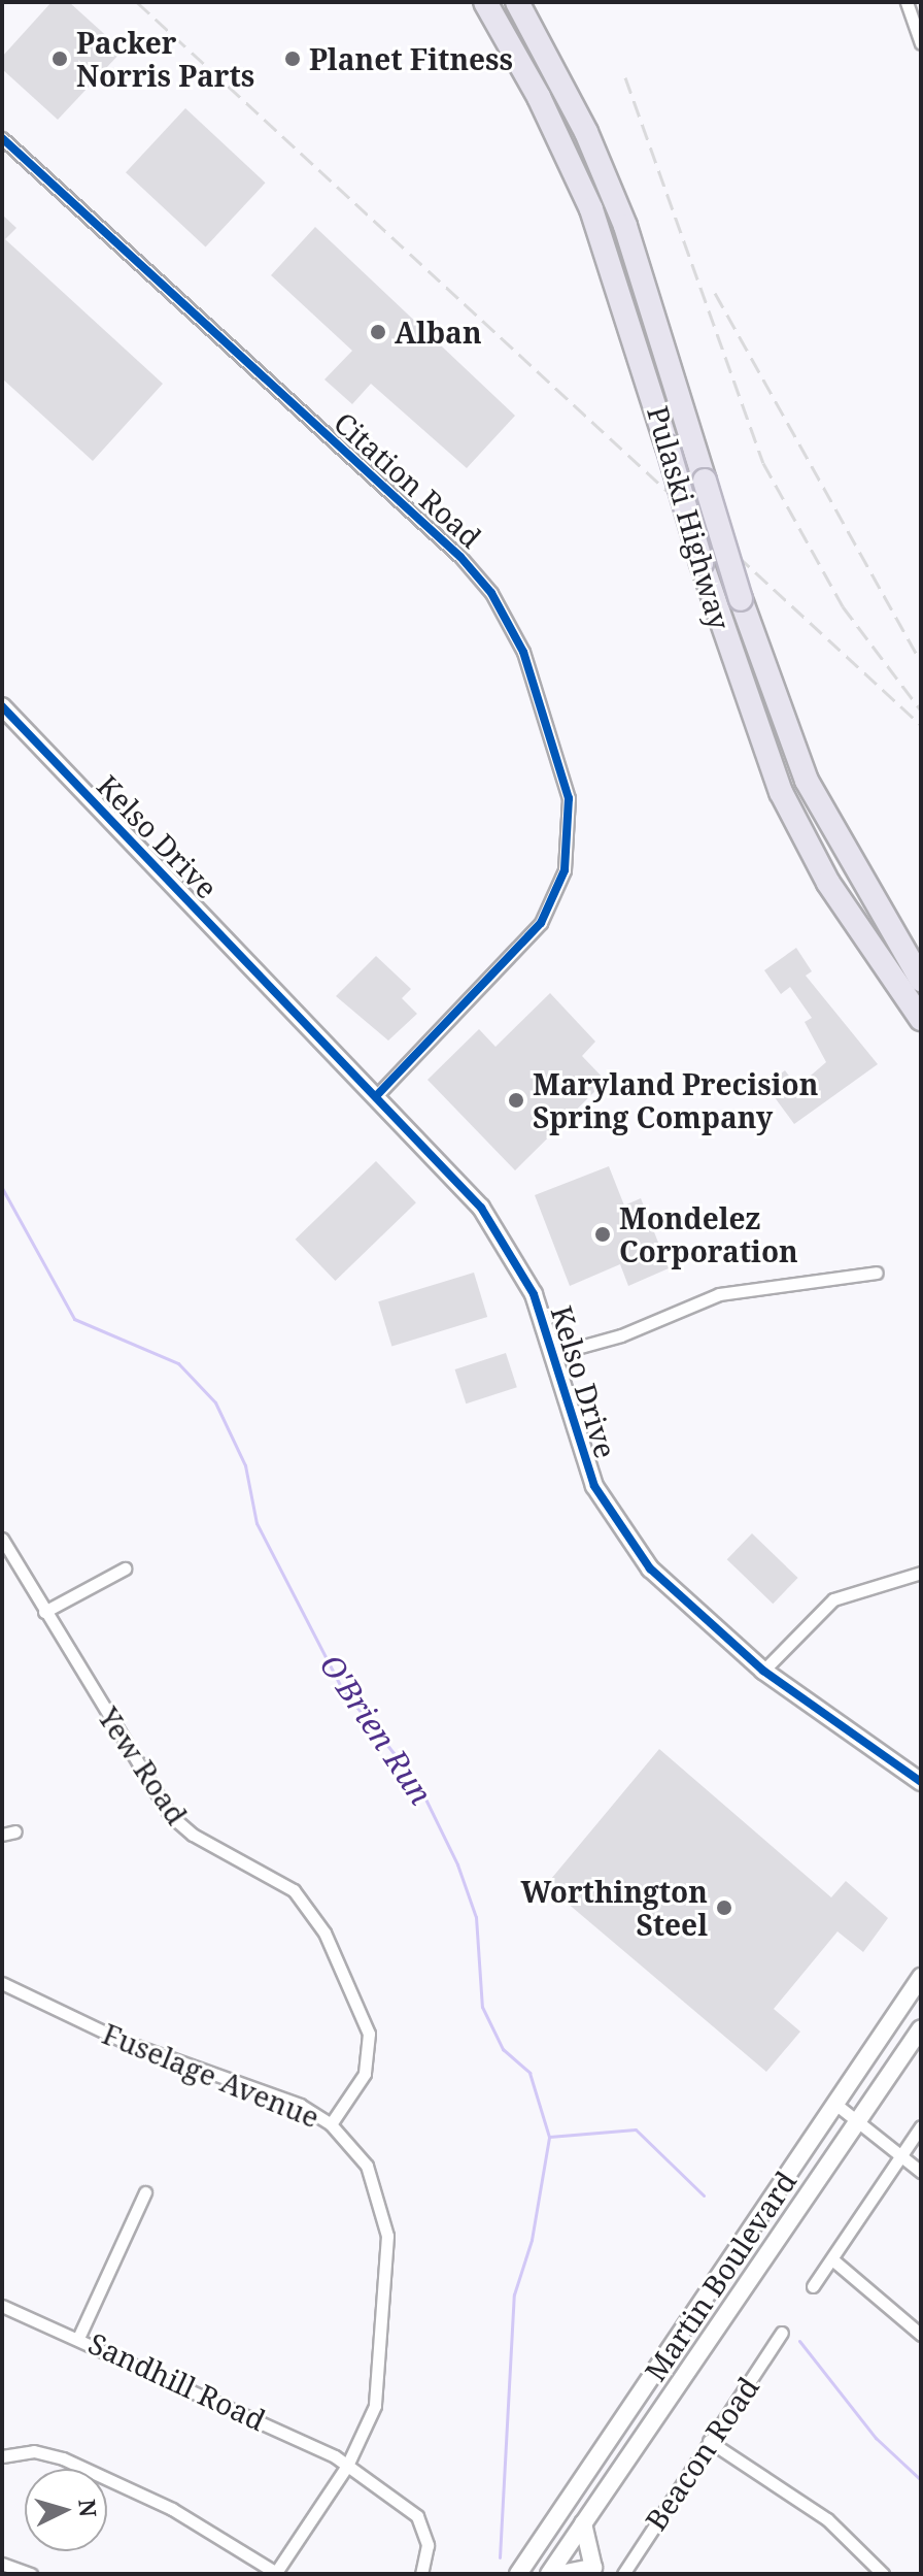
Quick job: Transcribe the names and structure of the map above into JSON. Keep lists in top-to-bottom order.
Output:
{
  "streets": {
    "highway": ["Pulaski Highway"],
    "main road": ["Kelso Drive", "Martin Boulevard"],
    "street": [
      "Citation Road",
      "Yew Road",
      "Fuselage Avenue",
      "Sandhill Road",
      "Beacon Road"
    ]
  },
  "crossings": [
    ["Citation Road", "Kelso Drive"],
    ["Yew Road", "Fuselage Avenue"],
    ["Fuselage Avenue", "Sandhill Road"]
  ],
  "water": ["O'Brien Run"],
  "places": [
    "Packer Norris Parts",
    "Planet Fitness",
    "Alban",
    "Maryland Precision Spring Company",
    "Mondelez Corporation",
    "Worthington Steel"
  ],
  "north": "right"
}
